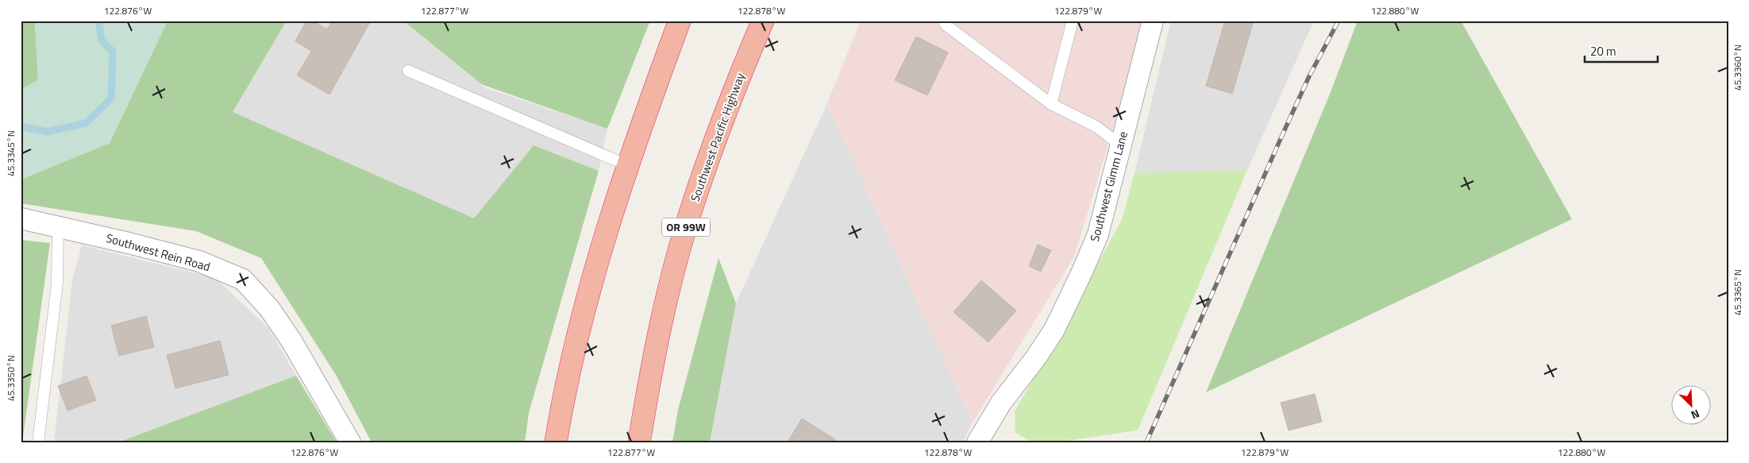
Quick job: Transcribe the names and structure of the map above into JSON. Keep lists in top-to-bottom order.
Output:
{
  "streets": {
    "highway": ["Southwest Pacific Highway", "OR 99W"],
    "street": ["Southwest Gimm Lane", "Southwest Rein Road"]
  },
  "scale_bar": "20 m",
  "north": "bottom right",
  "coordinates": [
    "122.876°W",
    "122.877°W",
    "122.878°W",
    "122.879°W",
    "122.880°W",
    "45.3360°N",
    "45.3345°N",
    "45.3365°N",
    "45.3350°N"
  ]
}
